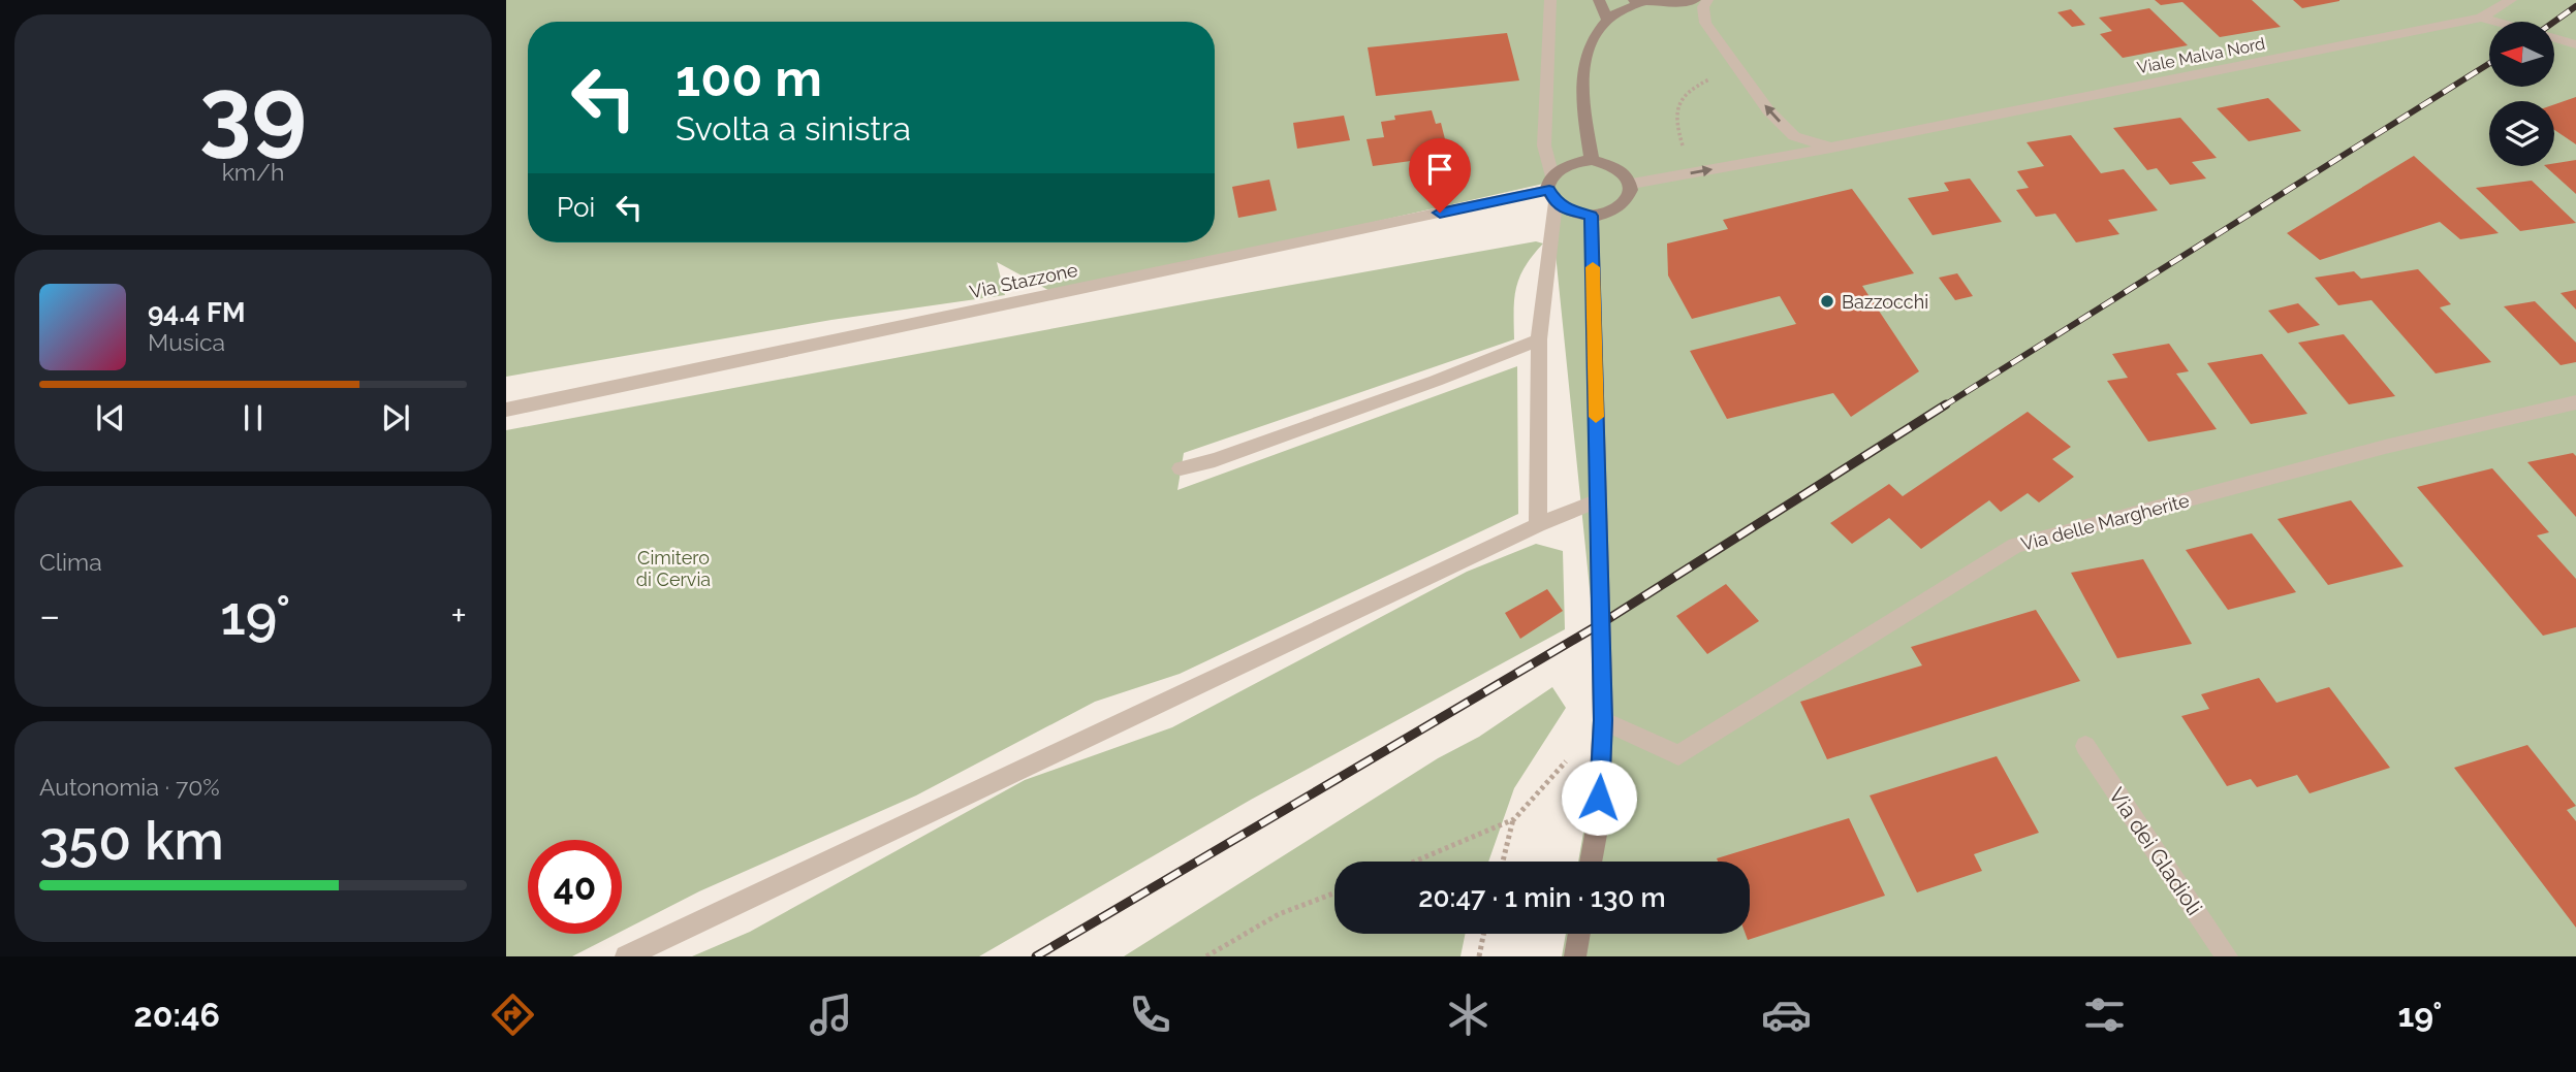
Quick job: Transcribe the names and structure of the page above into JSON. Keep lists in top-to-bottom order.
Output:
{
  "streets": {
    "street": [
      "Viale Malva Nord",
      "Via Stazzone",
      "Via delle Margherite",
      "Via dei Gladioli"
    ]
  },
  "crossings": [
    ["Viale Malva Nord", "Via Stazzone"]
  ],
  "parks": ["Cimitero di Cervia"],
  "places": ["Bazzocchi"],
  "north": "left",
  "page": {
    "tile": [
      ["39", "km/h"],
      "Clima",
      ["Autonomia · 70%", "350 km"]
    ],
    "turn": ["100 m", "Svolta a sinistra"],
    "then": "Poi",
    "song": ["94.4 FM", "Musica"],
    "heat": ["−", "19°", "+"],
    "limit": "40",
    "trip": "20:47 · 1 min · 130 m",
    "tabs": ["20:46", "19°"]
  }
}
